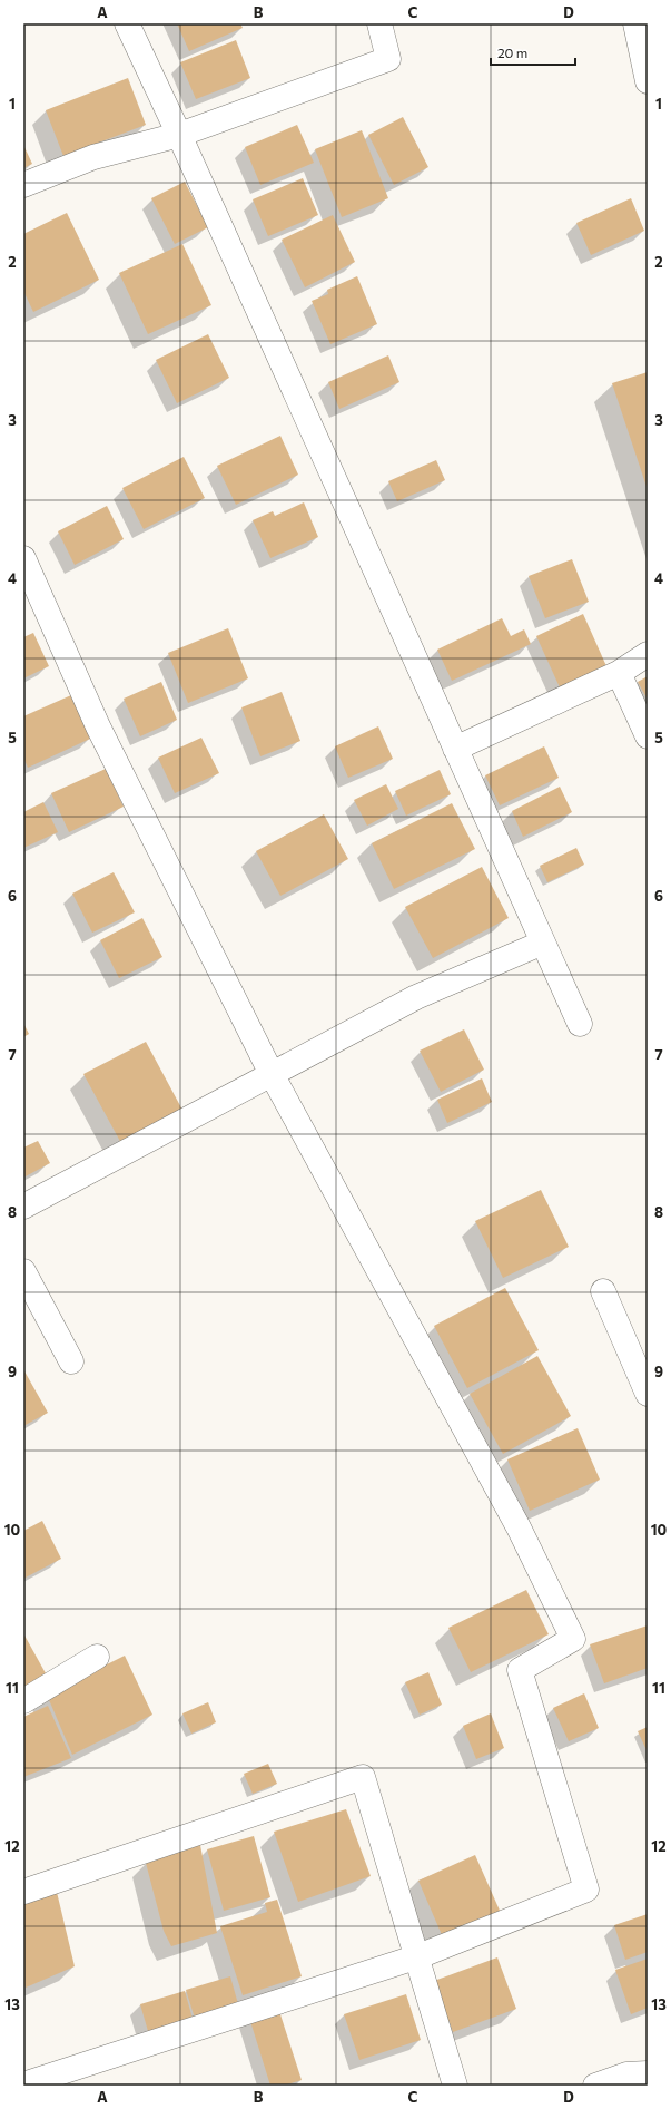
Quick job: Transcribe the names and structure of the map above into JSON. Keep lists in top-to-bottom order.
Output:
{
  "scale_bar": "20 m",
  "grid": {
    "columns": [
      "A",
      "B",
      "C",
      "D"
    ],
    "rows": [
      "1",
      "2",
      "3",
      "4",
      "5",
      "6",
      "7",
      "8",
      "9",
      "10",
      "11",
      "12",
      "13"
    ]
  }
}
